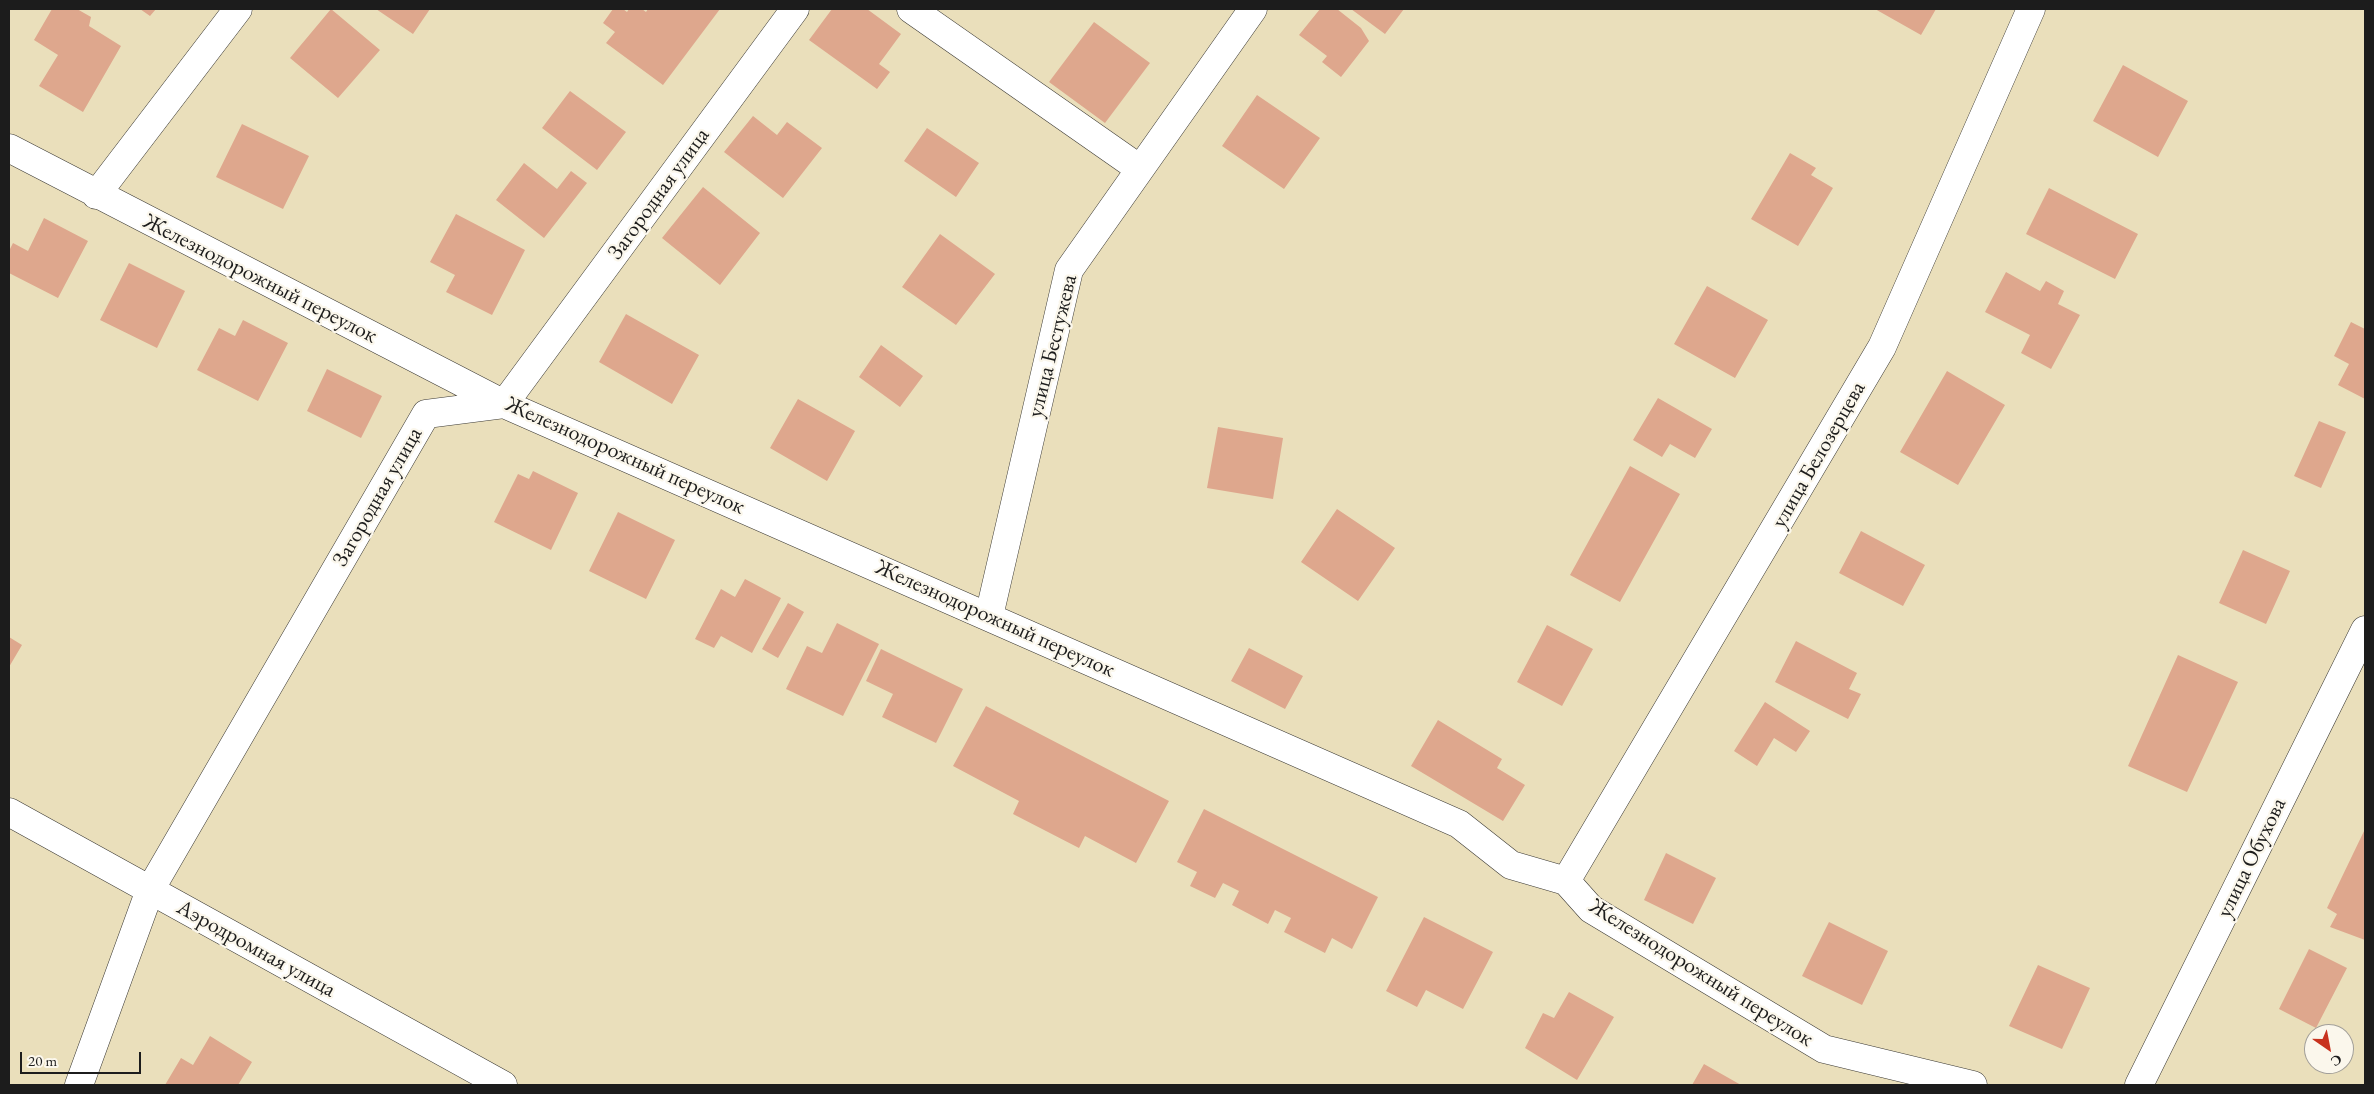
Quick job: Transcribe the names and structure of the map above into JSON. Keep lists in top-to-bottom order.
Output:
{
  "streets": {
    "street": [
      "Загородная улица",
      "Железнодорожный переулок",
      "улица Бестужева",
      "улица Белозерцева",
      "улица Обухова",
      "Аэродромная улица"
    ]
  },
  "crossings": [
    ["Загородная улица", "Железнодорожный переулок"],
    ["Загородная улица", "Аэродромная улица"],
    ["Железнодорожный переулок", "улица Бестужева"],
    ["Железнодорожный переулок", "улица Белозерцева"]
  ],
  "scale_bar": "20 m",
  "north": "bottom right"
}
